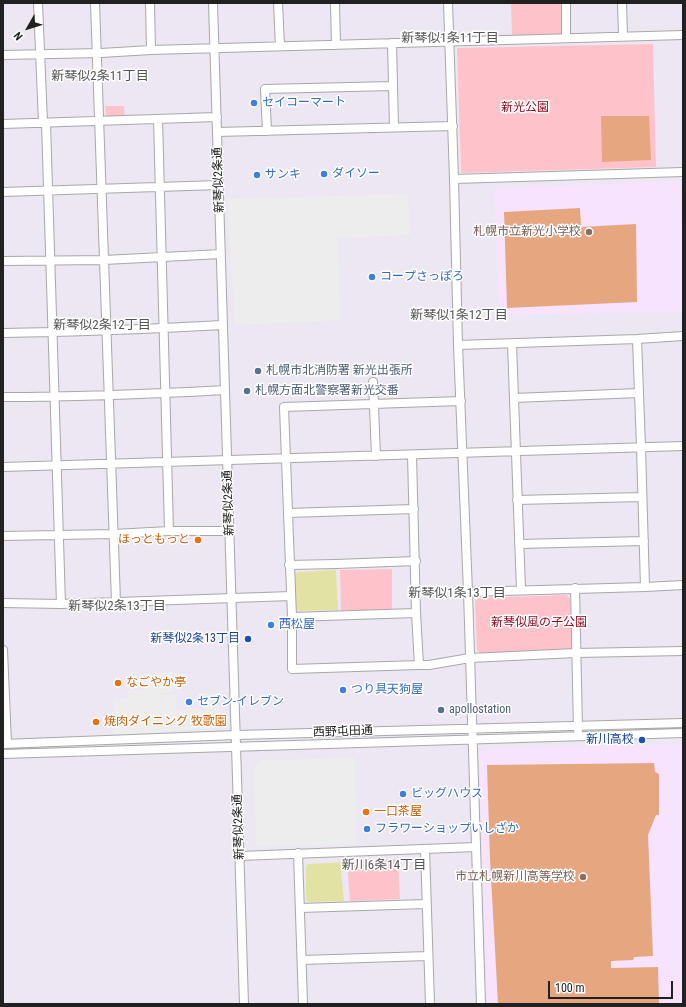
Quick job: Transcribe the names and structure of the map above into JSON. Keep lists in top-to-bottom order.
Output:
{
  "streets": {
    "street": ["新琴似2条通", "西野屯田通"]
  },
  "crossings": [
    ["新琴似2条通", "西野屯田通"]
  ],
  "districts": [
    "新琴似1条11丁目",
    "新琴似2条11丁目",
    "新琴似1条12丁目",
    "新琴似2条12丁目",
    "新琴似1条13丁目",
    "新琴似2条13丁目",
    "新川6条14丁目"
  ],
  "parks": ["新光公園", "新琴似風の子公園"],
  "places": [
    "セイコーマート",
    "ダイソー",
    "サンキ",
    "札幌市立新光小学校",
    "コープさっぽろ",
    "札幌市北消防署 新光出張所",
    "札幌方面北警察署新光交番",
    "ほっともっと",
    "西松屋",
    "新琴似2条13丁目",
    "なごやか亭",
    "つり具天狗屋",
    "セブン-イレブン",
    "apollostation",
    "焼肉ダイニング 牧歌園",
    "新川高校",
    "ビッグハウス",
    "一口茶屋",
    "フラワーショップいしざか",
    "市立札幌新川高等学校"
  ],
  "scale_bar": "100 m",
  "north": "bottom left"
}
